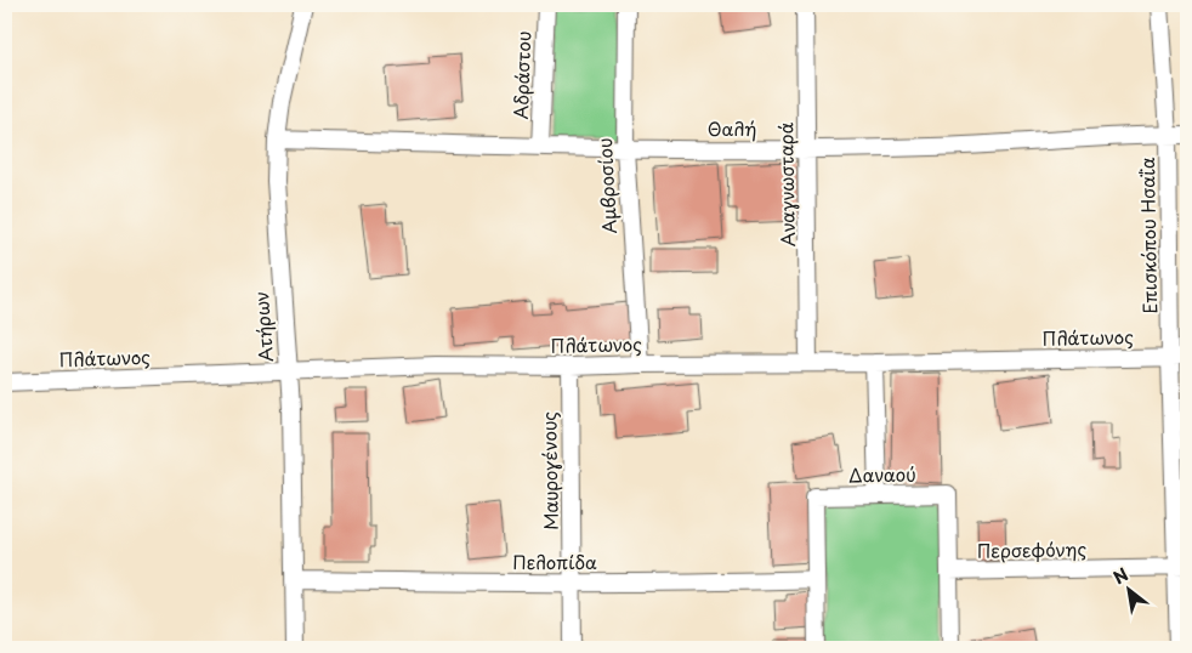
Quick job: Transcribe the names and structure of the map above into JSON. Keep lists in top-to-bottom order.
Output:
{
  "streets": {
    "street": [
      "Αδράστου",
      "Θαλή",
      "Αναγνωσταρά",
      "Αμβροσίου",
      "Επισκόπου Ησαΐα",
      "Ατήρων",
      "Πλάτωνος",
      "Μαυρογένους",
      "Δαναού",
      "Περσεφόνης",
      "Πελοπίδα"
    ]
  },
  "crossings": [
    ["Αδράστου", "Θαλή"],
    ["Θαλή", "Αναγνωσταρά"],
    ["Θαλή", "Αμβροσίου"],
    ["Θαλή", "Επισκόπου Ησαΐα"],
    ["Θαλή", "Ατήρων"],
    ["Αναγνωσταρά", "Πλάτωνος"],
    ["Αμβροσίου", "Πλάτωνος"],
    ["Επισκόπου Ησαΐα", "Πλάτωνος"],
    ["Επισκόπου Ησαΐα", "Περσεφόνης"],
    ["Ατήρων", "Πλάτωνος"],
    ["Ατήρων", "Πελοπίδα"],
    ["Πλάτωνος", "Μαυρογένους"],
    ["Μαυρογένους", "Πελοπίδα"],
    ["Δαναού", "Περσεφόνης"],
    ["Δαναού", "Πελοπίδα"]
  ],
  "north": "top left"
}
